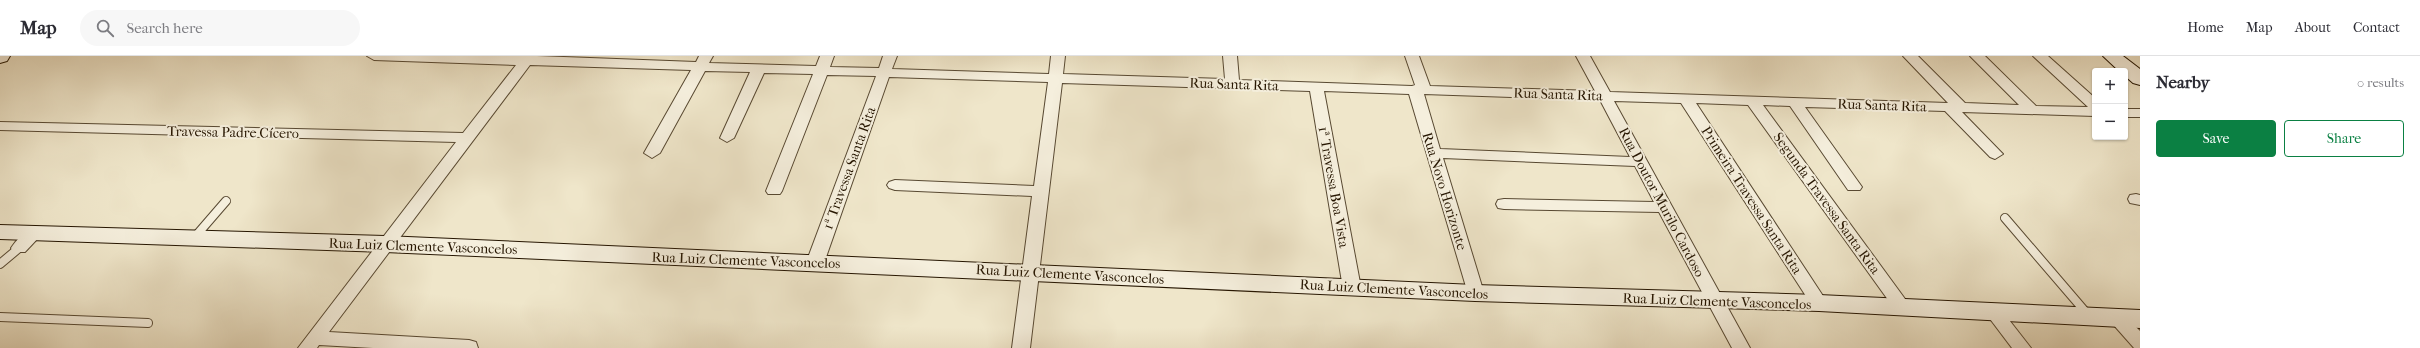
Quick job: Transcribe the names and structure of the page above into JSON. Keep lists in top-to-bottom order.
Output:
{
  "streets": {
    "street": [
      "Rua Santa Rita",
      "Travessa Padre Cícero",
      "1ª Travessa Santa Rita",
      "1ª Travessa Boa Vista",
      "Rua Novo Horizonte",
      "Primeira Travessa Santa Rita",
      "Rua Doutor Murilo Cardoso",
      "Segunda Travessa Santa Rita",
      "Rua Luiz Clemente Vasconcelos"
    ]
  },
  "crossings": [
    ["Rua Santa Rita", "1ª Travessa Santa Rita"],
    ["Rua Santa Rita", "1ª Travessa Boa Vista"],
    ["Rua Santa Rita", "Rua Novo Horizonte"],
    ["Rua Santa Rita", "Primeira Travessa Santa Rita"],
    ["Rua Santa Rita", "Rua Doutor Murilo Cardoso"],
    ["Rua Santa Rita", "Segunda Travessa Santa Rita"],
    ["1ª Travessa Santa Rita", "Rua Luiz Clemente Vasconcelos"],
    ["1ª Travessa Boa Vista", "Rua Luiz Clemente Vasconcelos"],
    ["Rua Novo Horizonte", "Rua Luiz Clemente Vasconcelos"],
    ["Primeira Travessa Santa Rita", "Rua Luiz Clemente Vasconcelos"],
    ["Rua Doutor Murilo Cardoso", "Rua Luiz Clemente Vasconcelos"],
    ["Segunda Travessa Santa Rita", "Rua Luiz Clemente Vasconcelos"]
  ],
  "page": {
    "header": "Map",
    "search": "Search here",
    "nav": [
      "Home",
      "Map",
      "About",
      "Contact"
    ],
    "heading": ["Nearby", "0 results"],
    "map_buttons": ["+", "−"],
    "buttons": ["Save", "Share"]
  }
}
